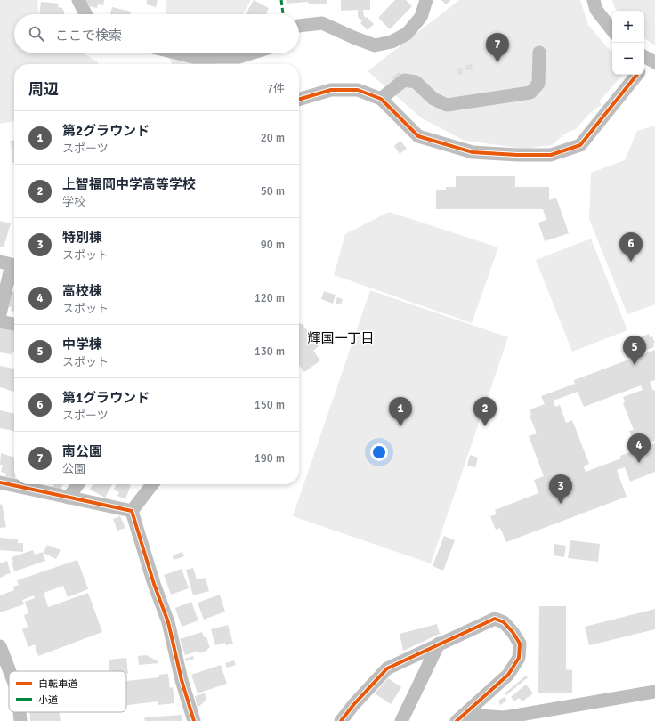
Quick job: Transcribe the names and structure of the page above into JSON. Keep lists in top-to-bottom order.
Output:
{
  "districts": ["輝国一丁目"],
  "legend": ["自転車道", "小道"],
  "page": {
    "map_buttons": ["+", "−"],
    "search": "ここで検索",
    "pins": [
      "7",
      "6",
      "5",
      "1",
      "2",
      "4",
      "3"
    ],
    "heading": ["周辺", "7件"],
    "list": [
      {
        "mark": "1",
        "name": "第2グラウンド",
        "note": "スポーツ",
        "value": "20 m"
      },
      {
        "mark": "2",
        "name": "上智福岡中学高等学校",
        "note": "学校",
        "value": "50 m"
      },
      {
        "mark": "3",
        "name": "特別棟",
        "note": "スポット",
        "value": "90 m"
      },
      {
        "mark": "4",
        "name": "高校棟",
        "note": "スポット",
        "value": "120 m"
      },
      {
        "mark": "5",
        "name": "中学棟",
        "note": "スポット",
        "value": "130 m"
      },
      {
        "mark": "6",
        "name": "第1グラウンド",
        "note": "スポーツ",
        "value": "150 m"
      },
      {
        "mark": "7",
        "name": "南公園",
        "note": "公園",
        "value": "190 m"
      }
    ]
  }
}
